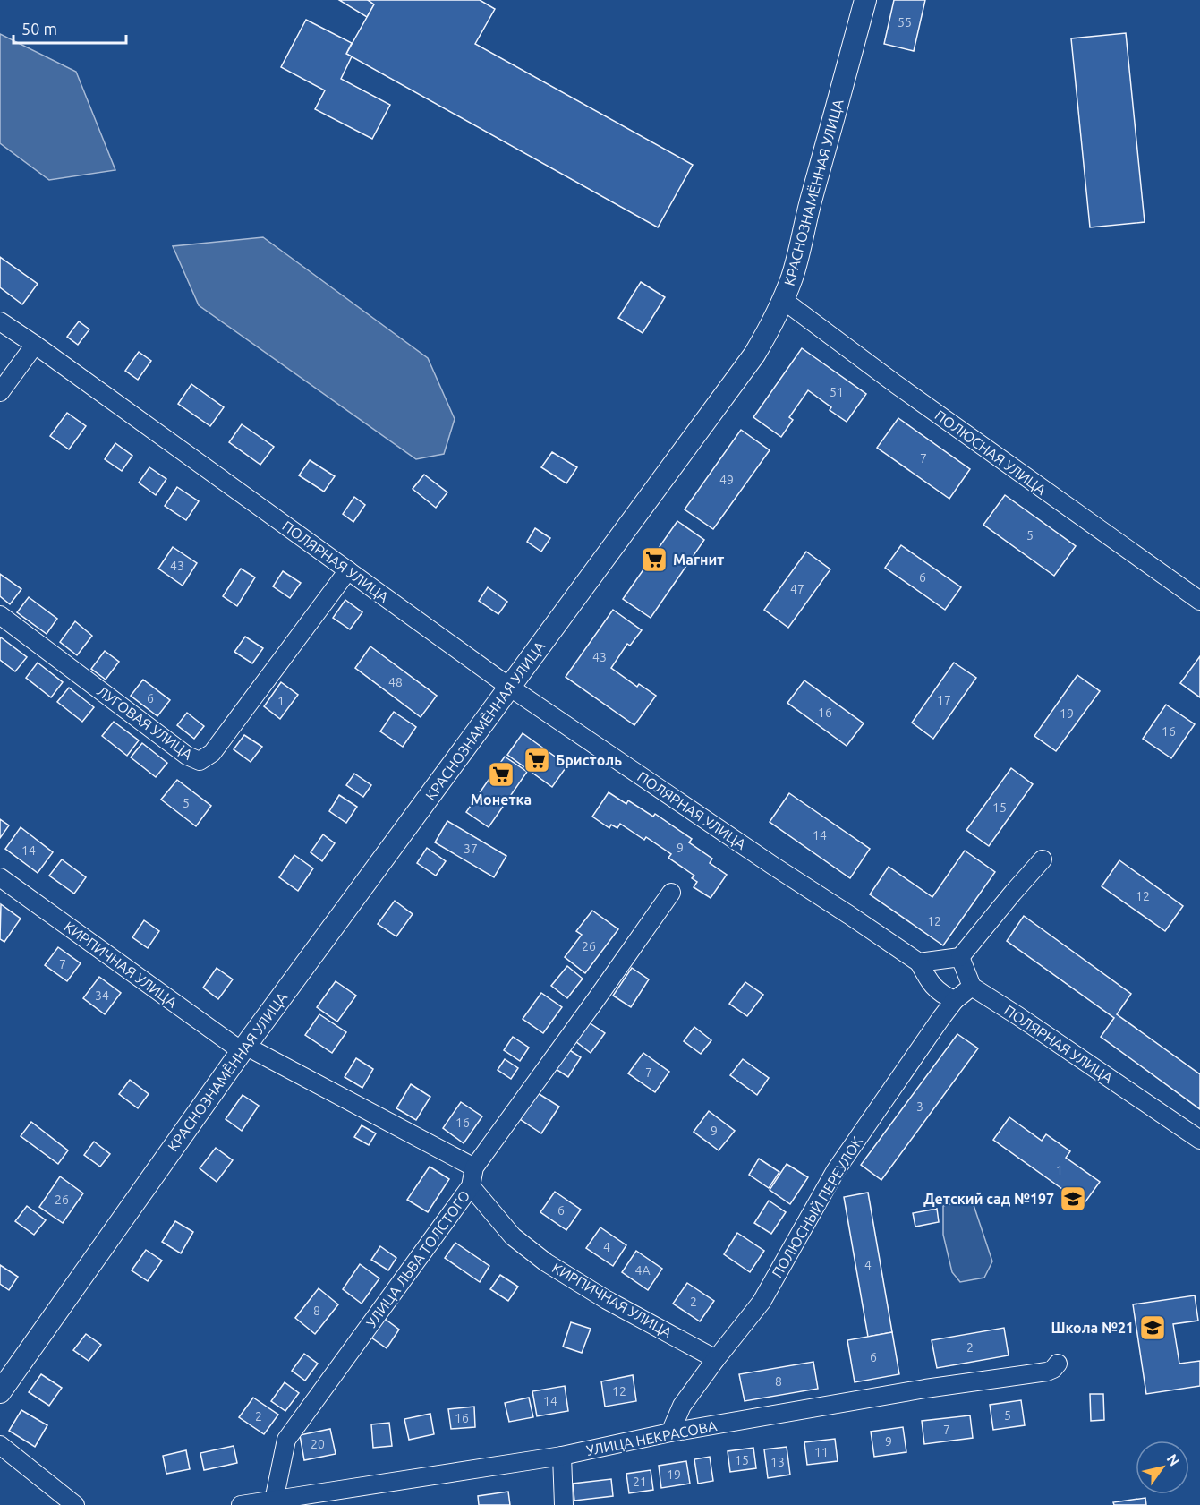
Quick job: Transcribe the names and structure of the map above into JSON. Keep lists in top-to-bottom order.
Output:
{
  "streets": {
    "main road": ["КРАСНОЗНАМЁННАЯ УЛИЦА"],
    "street": [
      "ПОЛЮСНАЯ УЛИЦА",
      "ПОЛЯРНАЯ УЛИЦА",
      "ЛУГОВАЯ УЛИЦА",
      "КИРПИЧНАЯ УЛИЦА",
      "ПОЛЮСНЫЙ ПЕРЕУЛОК",
      "УЛИЦА ЛЬВА ТОЛСТОГО",
      "УЛИЦА НЕКРАСОВА"
    ]
  },
  "crossings": [
    ["КРАСНОЗНАМЁННАЯ УЛИЦА", "ПОЛЮСНАЯ УЛИЦА"],
    ["КРАСНОЗНАМЁННАЯ УЛИЦА", "ПОЛЯРНАЯ УЛИЦА"],
    ["КРАСНОЗНАМЁННАЯ УЛИЦА", "КИРПИЧНАЯ УЛИЦА"],
    ["ПОЛЯРНАЯ УЛИЦА", "ЛУГОВАЯ УЛИЦА"],
    ["ПОЛЯРНАЯ УЛИЦА", "ПОЛЮСНЫЙ ПЕРЕУЛОК"],
    ["КИРПИЧНАЯ УЛИЦА", "ПОЛЮСНЫЙ ПЕРЕУЛОК"],
    ["КИРПИЧНАЯ УЛИЦА", "УЛИЦА ЛЬВА ТОЛСТОГО"],
    ["ПОЛЮСНЫЙ ПЕРЕУЛОК", "УЛИЦА НЕКРАСОВА"],
    ["УЛИЦА ЛЬВА ТОЛСТОГО", "УЛИЦА НЕКРАСОВА"]
  ],
  "places": {
    "supermarket": ["Магнит", "Бристоль", "Монетка"],
    "school or university": ["Детский сад №197", "Школа №21"]
  },
  "house_numbers": [
    "55",
    "51",
    "7",
    "49",
    "5",
    "43",
    "6",
    "47",
    "43",
    "48",
    "6",
    "17",
    "1",
    "16",
    "19",
    "16",
    "5",
    "15",
    "14",
    "9",
    "37",
    "14",
    "12",
    "12",
    "26",
    "7",
    "34",
    "7",
    "3",
    "16",
    "9",
    "1",
    "26",
    "6",
    "4",
    "4",
    "4А",
    "2",
    "8",
    "2",
    "6",
    "8",
    "12",
    "14",
    "5",
    "2",
    "16",
    "7",
    "9",
    "20",
    "11",
    "15",
    "13",
    "19",
    "21"
  ],
  "scale_bar": "50 m",
  "north": "top right"
}
